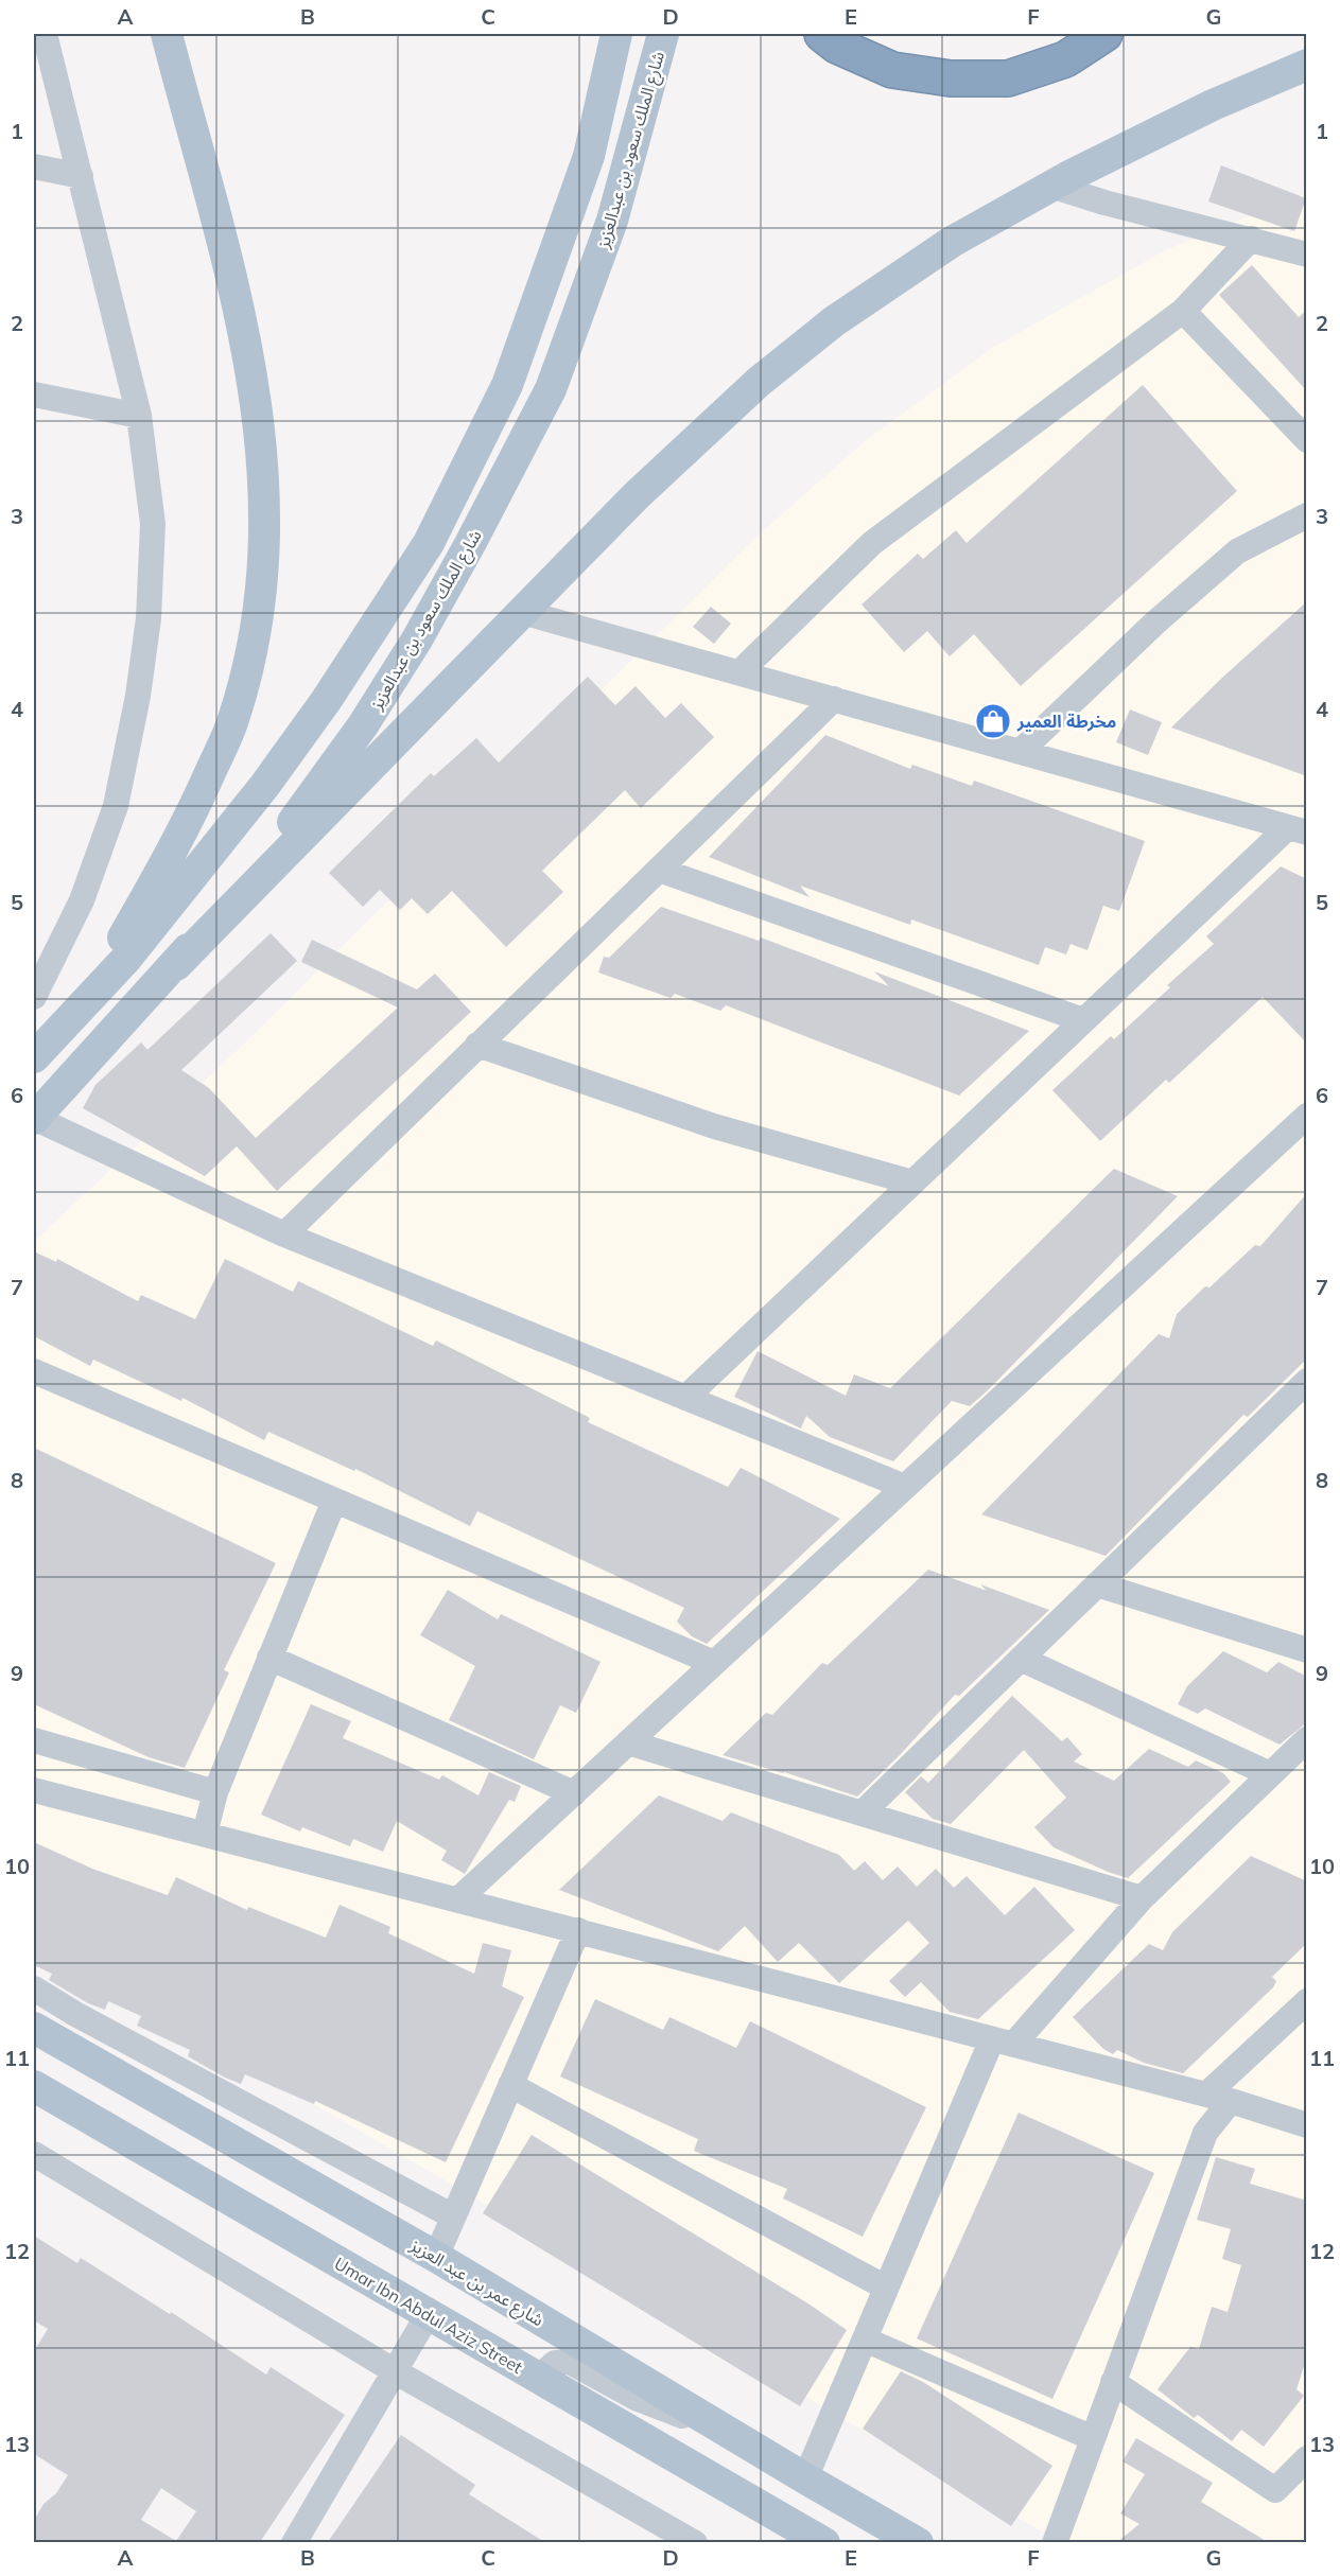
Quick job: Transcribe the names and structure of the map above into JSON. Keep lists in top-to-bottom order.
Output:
{
  "streets": {
    "main road": ["شارع الملك سعود بن عبدالعزيز", "شارع عمر بن عبد العزيز", "Umar Ibn Abdul Aziz Street"]
  },
  "places": {
    "shop": ["مخرطة العمير"]
  },
  "grid": {
    "columns": [
      "A",
      "B",
      "C",
      "D",
      "E",
      "F",
      "G"
    ],
    "rows": [
      "1",
      "2",
      "3",
      "4",
      "5",
      "6",
      "7",
      "8",
      "9",
      "10",
      "11",
      "12",
      "13"
    ]
  }
}
